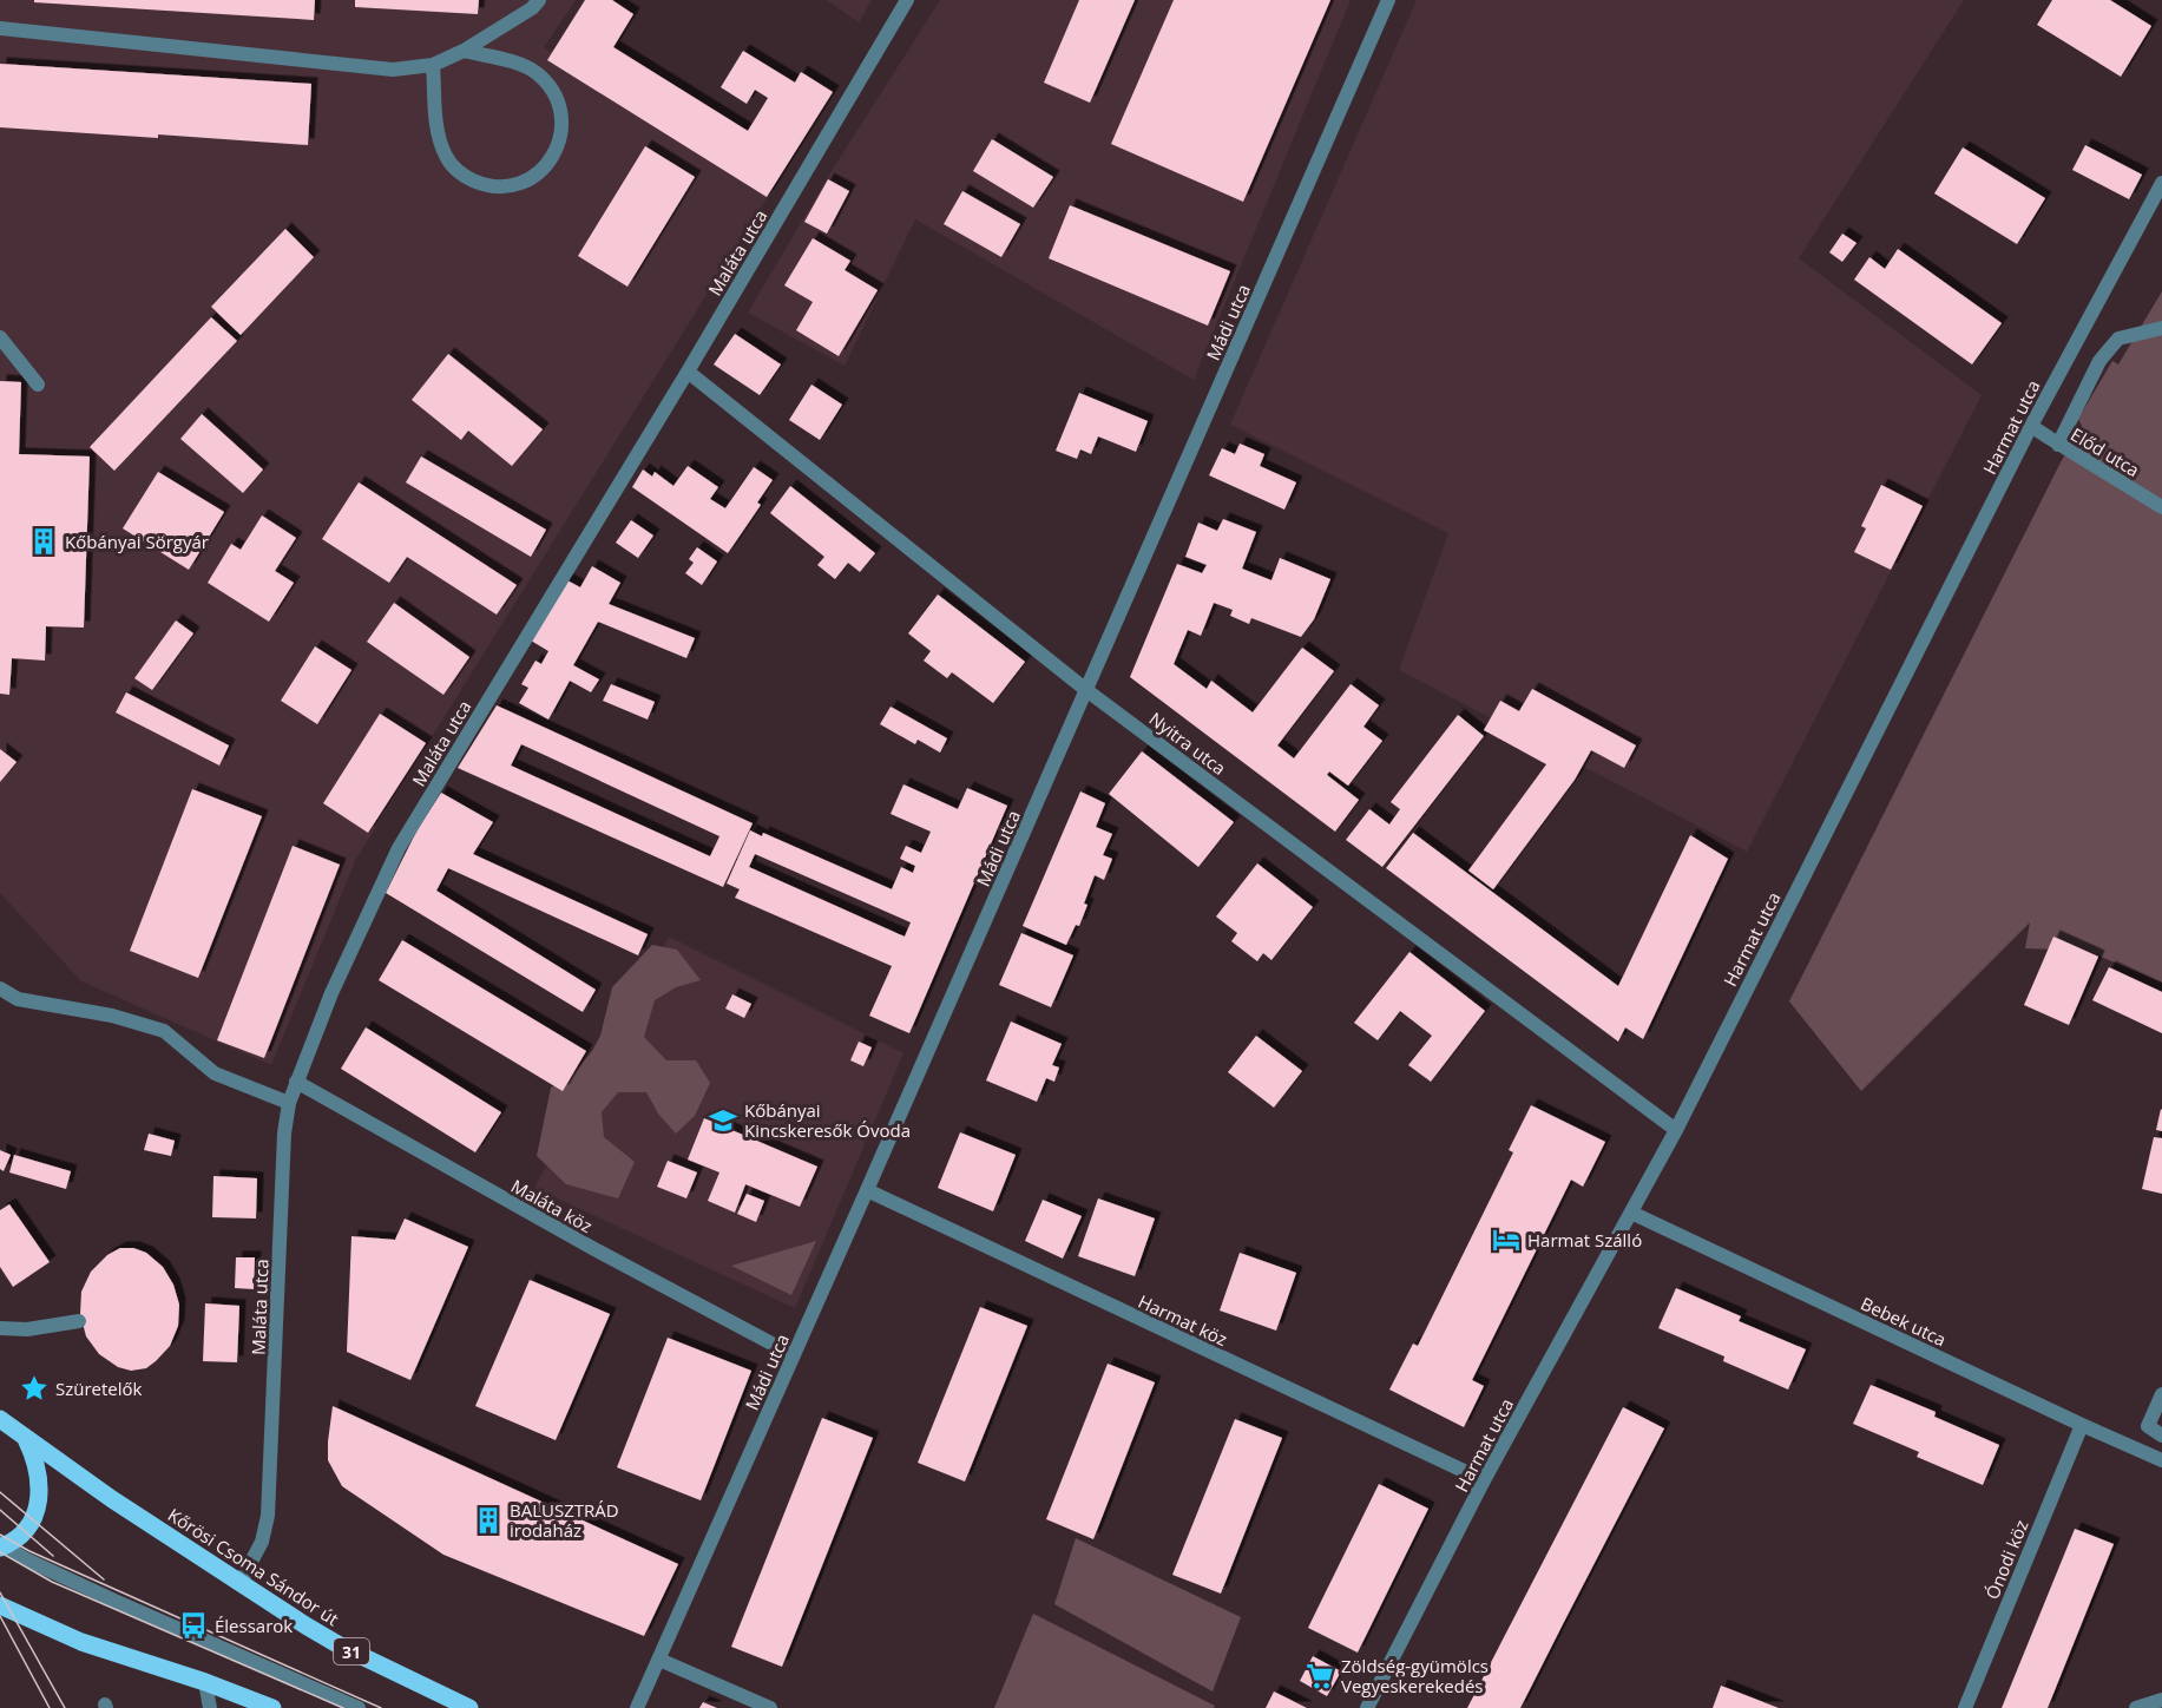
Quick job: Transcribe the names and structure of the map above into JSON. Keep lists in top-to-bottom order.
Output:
{
  "streets": {
    "main road": ["Kőrösi Csoma Sándor út", "31"],
    "street": [
      "Maláta utca",
      "Mádi utca",
      "Harmat utca",
      "Előd utca",
      "Nyitra utca",
      "Maláta köz",
      "Harmat köz",
      "Bebek utca",
      "Ónodi köz"
    ]
  },
  "crossings": [
    ["Maláta utca", "Nyitra utca"],
    ["Maláta utca", "Maláta köz"],
    ["Maláta utca", "Kőrösi Csoma Sándor út"],
    ["Mádi utca", "Nyitra utca"],
    ["Mádi utca", "Maláta köz"],
    ["Mádi utca", "Harmat köz"],
    ["Harmat utca", "Előd utca"],
    ["Harmat utca", "Nyitra utca"],
    ["Harmat utca", "Harmat köz"],
    ["Harmat utca", "Bebek utca"],
    ["Bebek utca", "Ónodi köz"],
    ["Kőrösi Csoma Sándor út", "31"]
  ],
  "places": {
    "building": ["Kőbányai Sörgyár", "BALUSZTRÁD irodaház"],
    "school or university": ["Kőbányai Kincskeresők Óvoda"],
    "hotel": ["Harmat Szálló"],
    "place": ["Szüretelők"],
    "bus stop": ["Élessarok"],
    "supermarket": ["Zöldség-gyümölcs Vegyeskerekedés"]
  }
}
